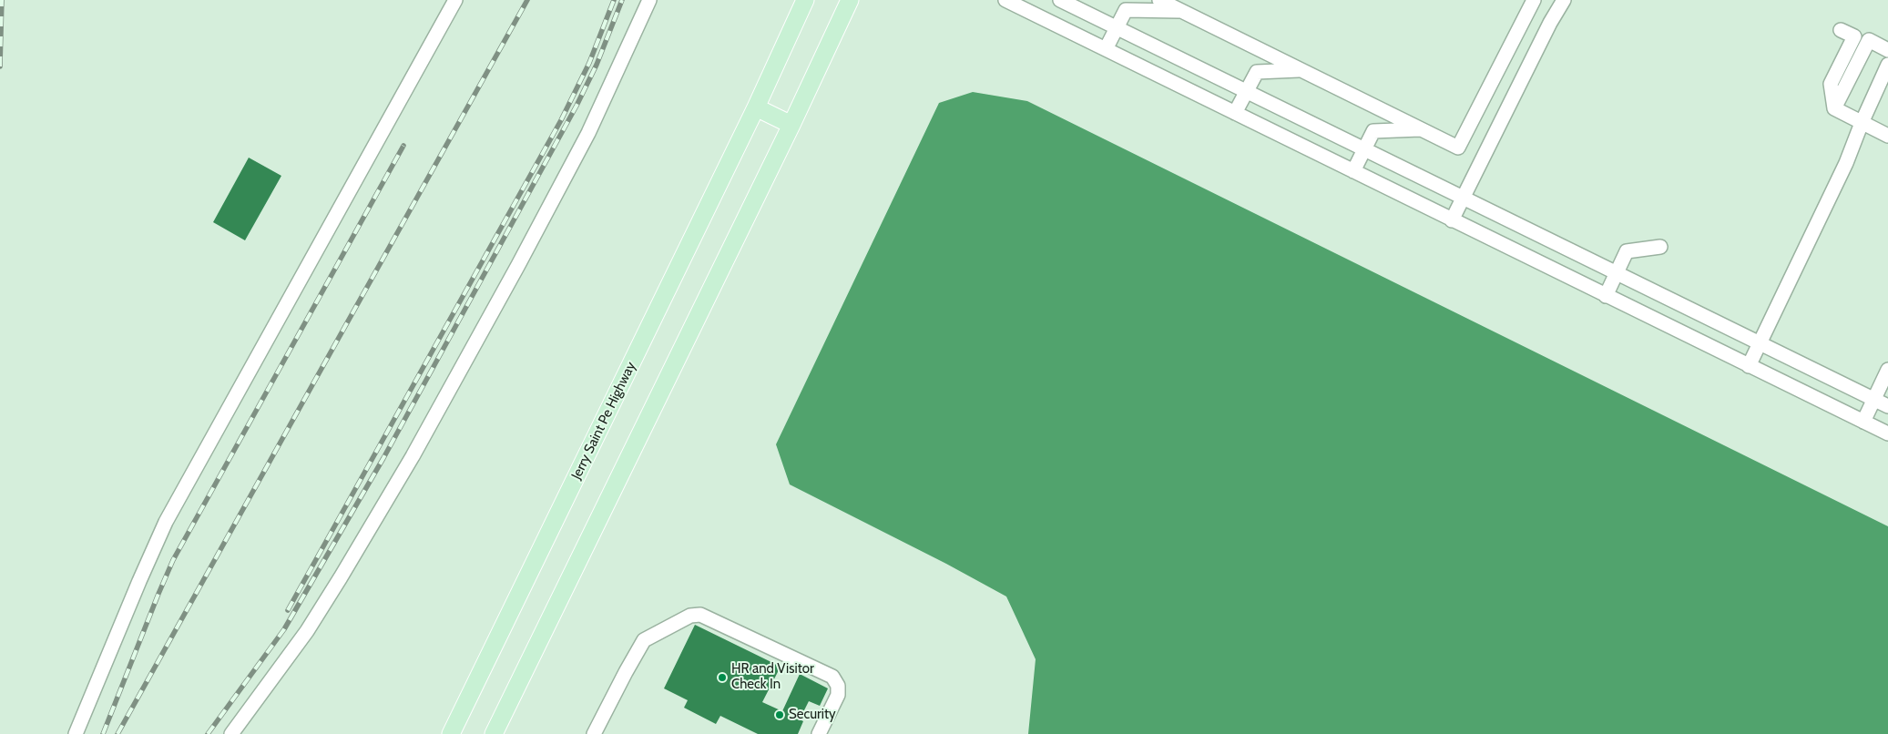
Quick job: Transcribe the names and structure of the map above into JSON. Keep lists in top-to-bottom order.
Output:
{
  "streets": {
    "main road": ["Jerry Saint Pe Highway"]
  },
  "places": ["HR and Visitor Check In", "Security"]
}
